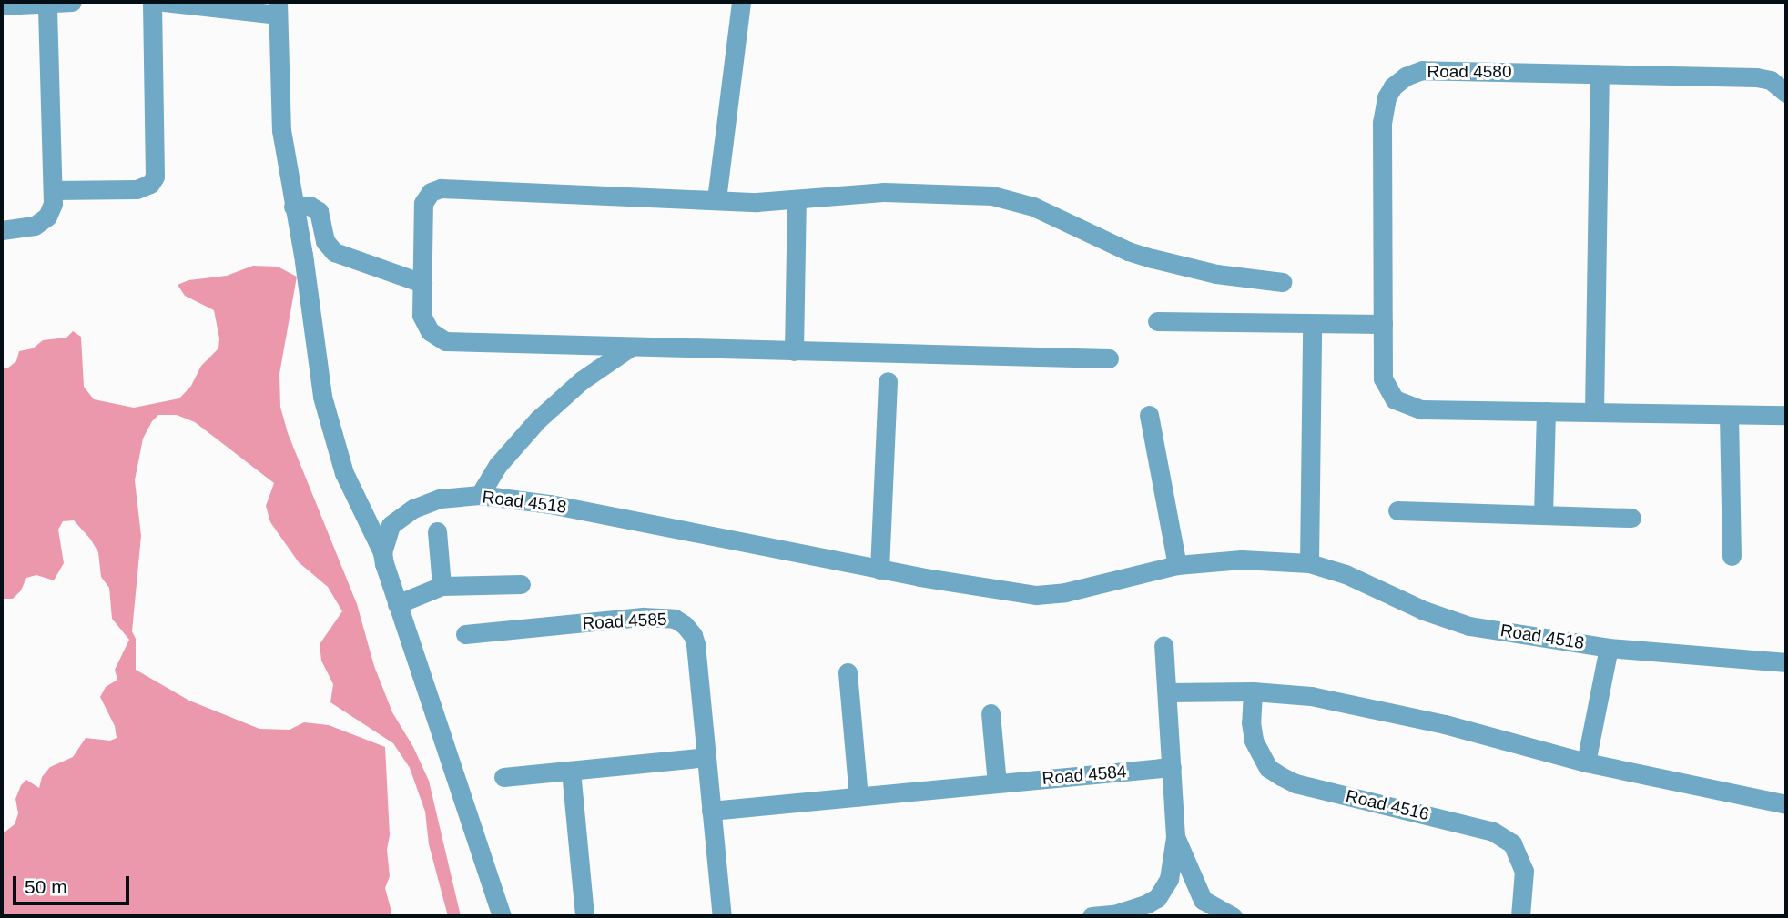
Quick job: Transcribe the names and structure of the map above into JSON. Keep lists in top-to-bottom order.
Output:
{
  "streets": {
    "street": [
      "Road 4580",
      "Road 4518",
      "Road 4585",
      "Road 4584",
      "Road 4516"
    ]
  },
  "crossings": [
    ["Road 4585", "Road 4584"]
  ],
  "scale_bar": "50 m"
}
